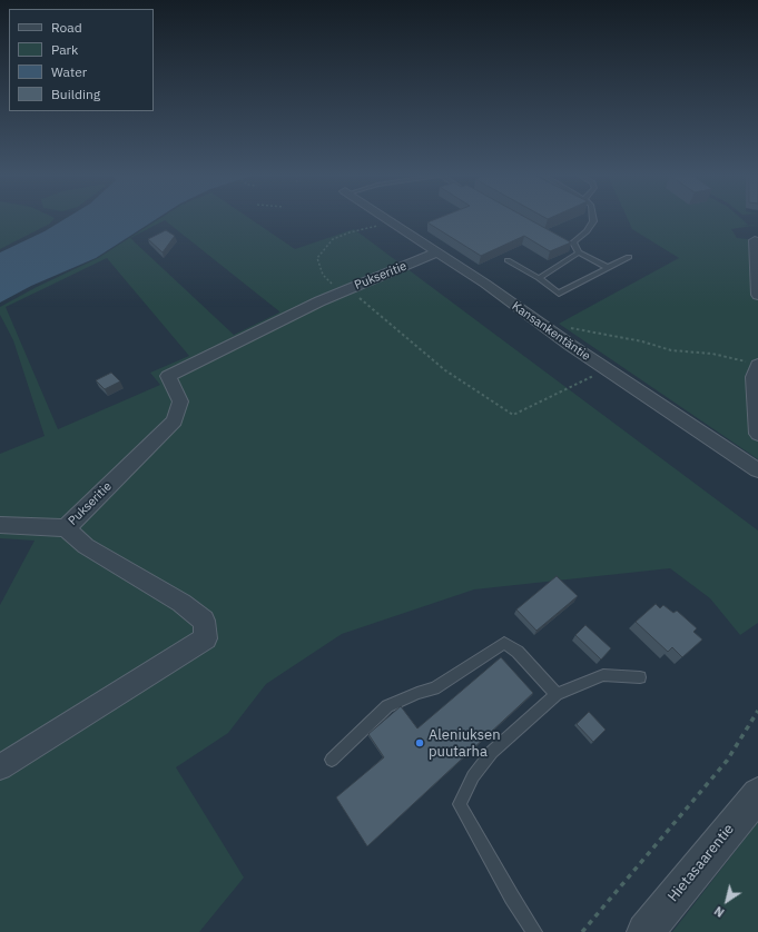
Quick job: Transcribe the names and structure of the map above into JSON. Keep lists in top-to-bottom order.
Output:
{
  "streets": {
    "street": ["Pukseritie", "Kansankentäntie", "Hietasaarentie"]
  },
  "crossings": [
    ["Pukseritie", "Kansankentäntie"]
  ],
  "places": ["Aleniuksen puutarha"],
  "legend": [
    "Road",
    "Park",
    "Water",
    "Building"
  ],
  "north": "bottom left"
}
